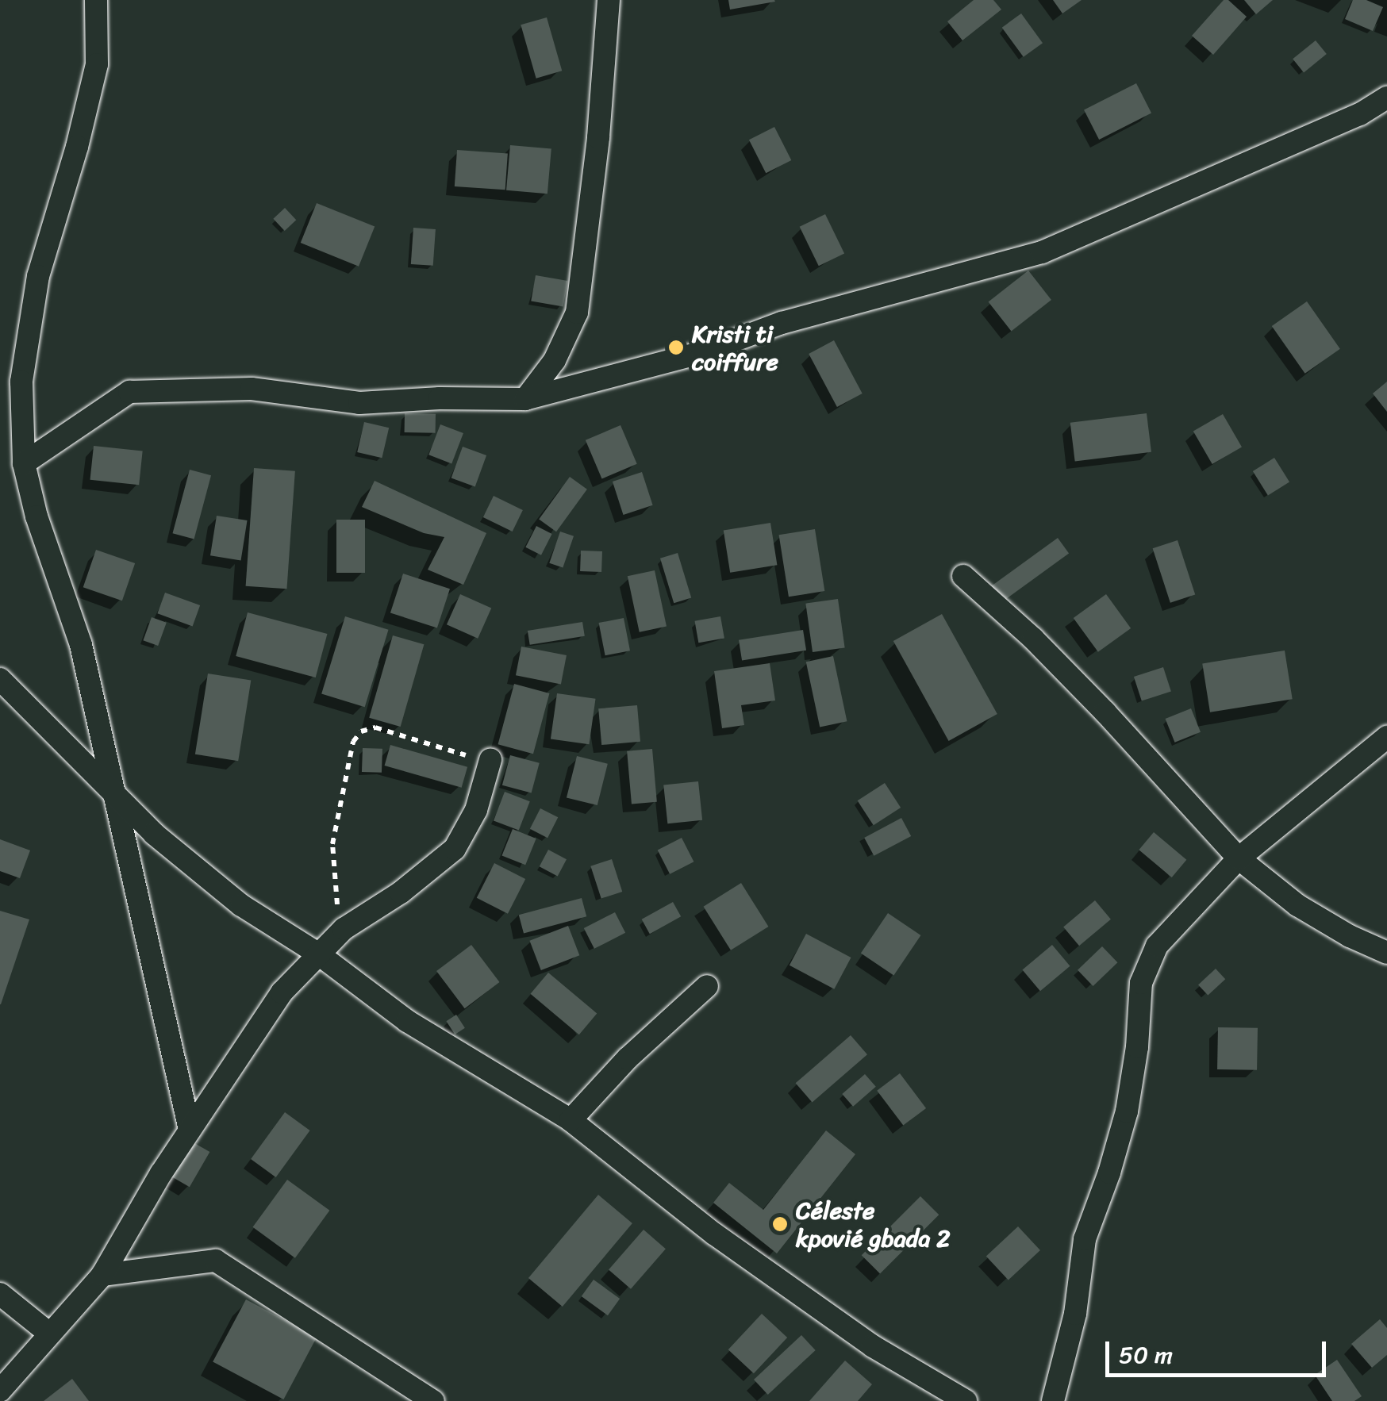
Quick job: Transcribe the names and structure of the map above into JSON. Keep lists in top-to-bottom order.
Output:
{
  "places": ["Kristi ti coiffure", "Céleste kpovié gbada 2"],
  "scale_bar": "50 m"
}
